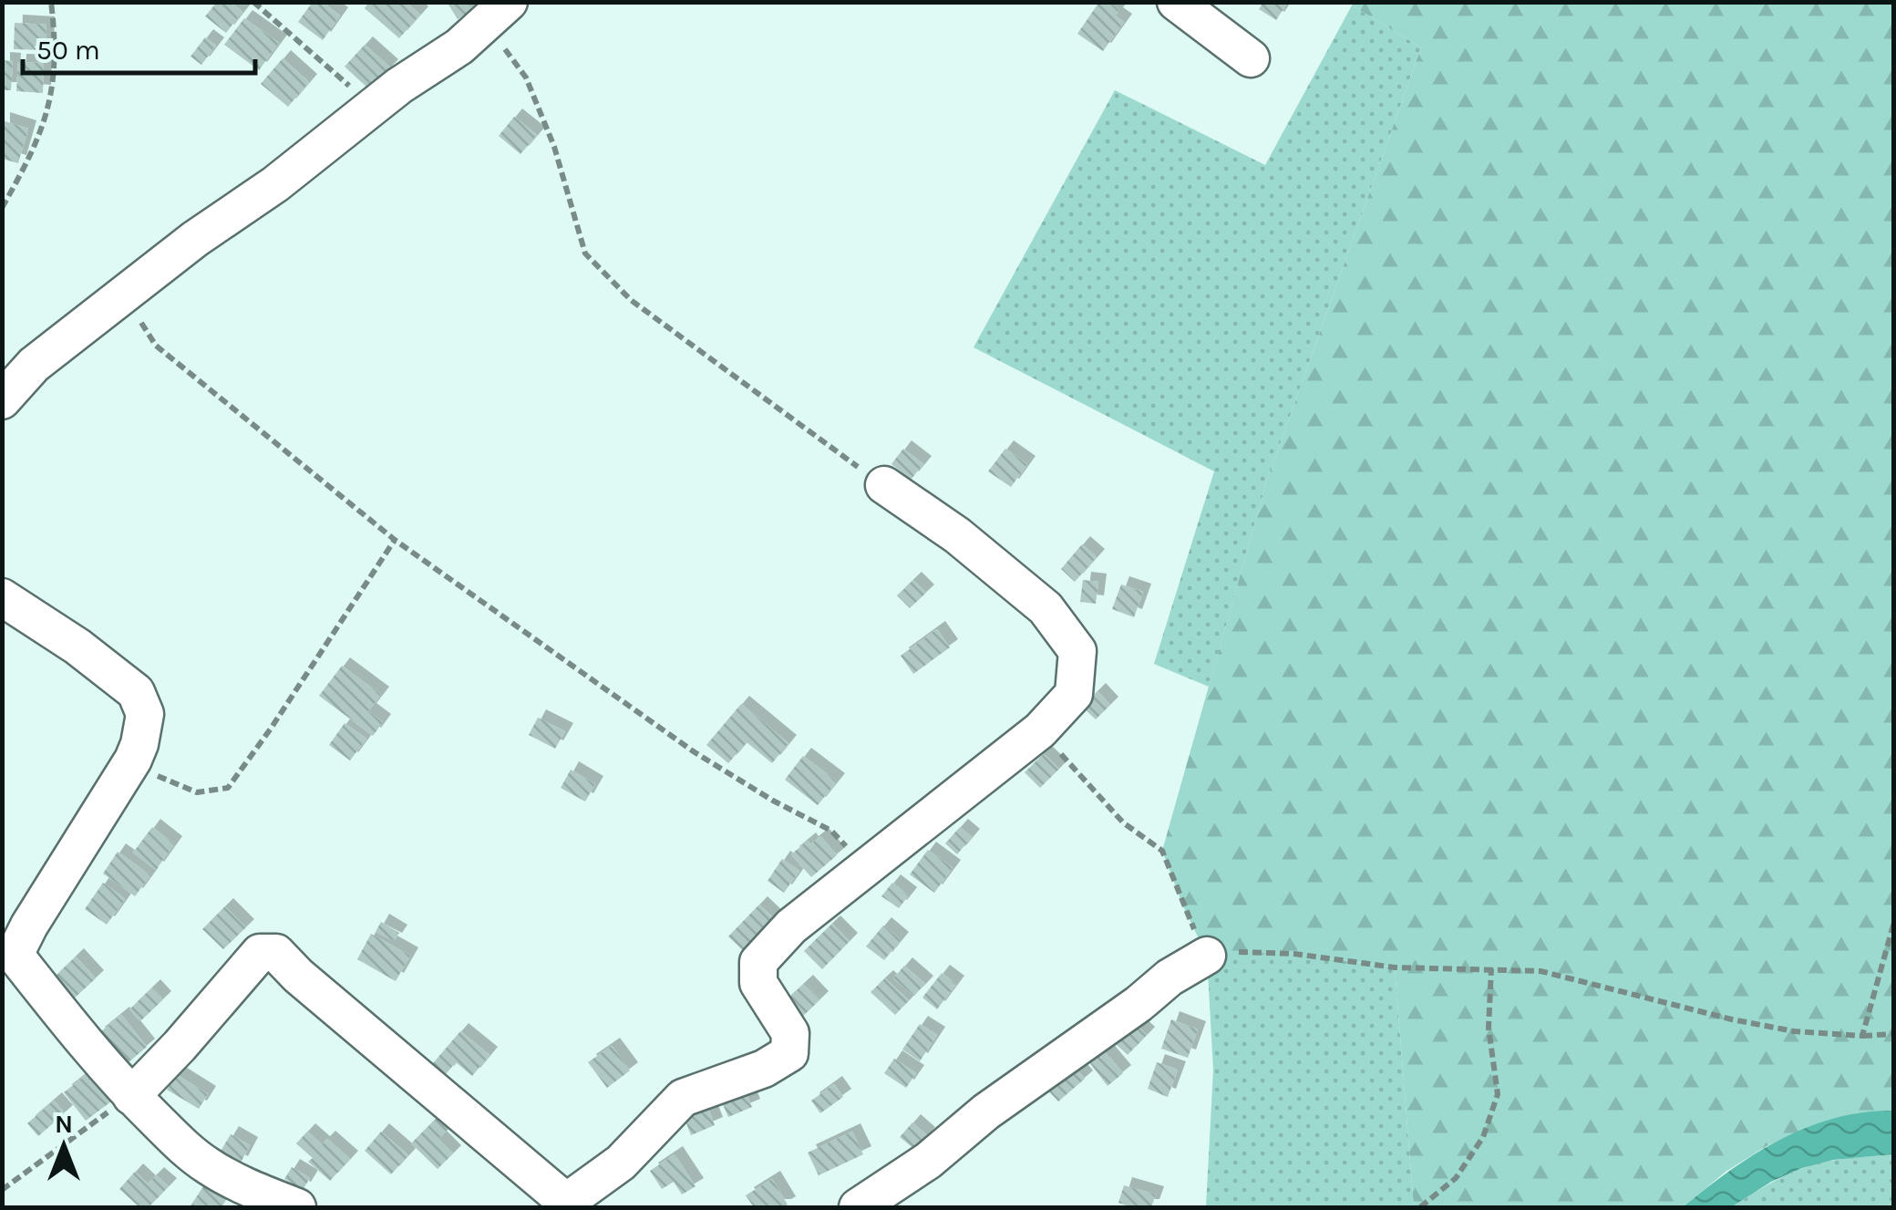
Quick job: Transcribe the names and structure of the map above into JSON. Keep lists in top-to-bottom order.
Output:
{
  "scale_bar": "50 m",
  "north": "top"
}
